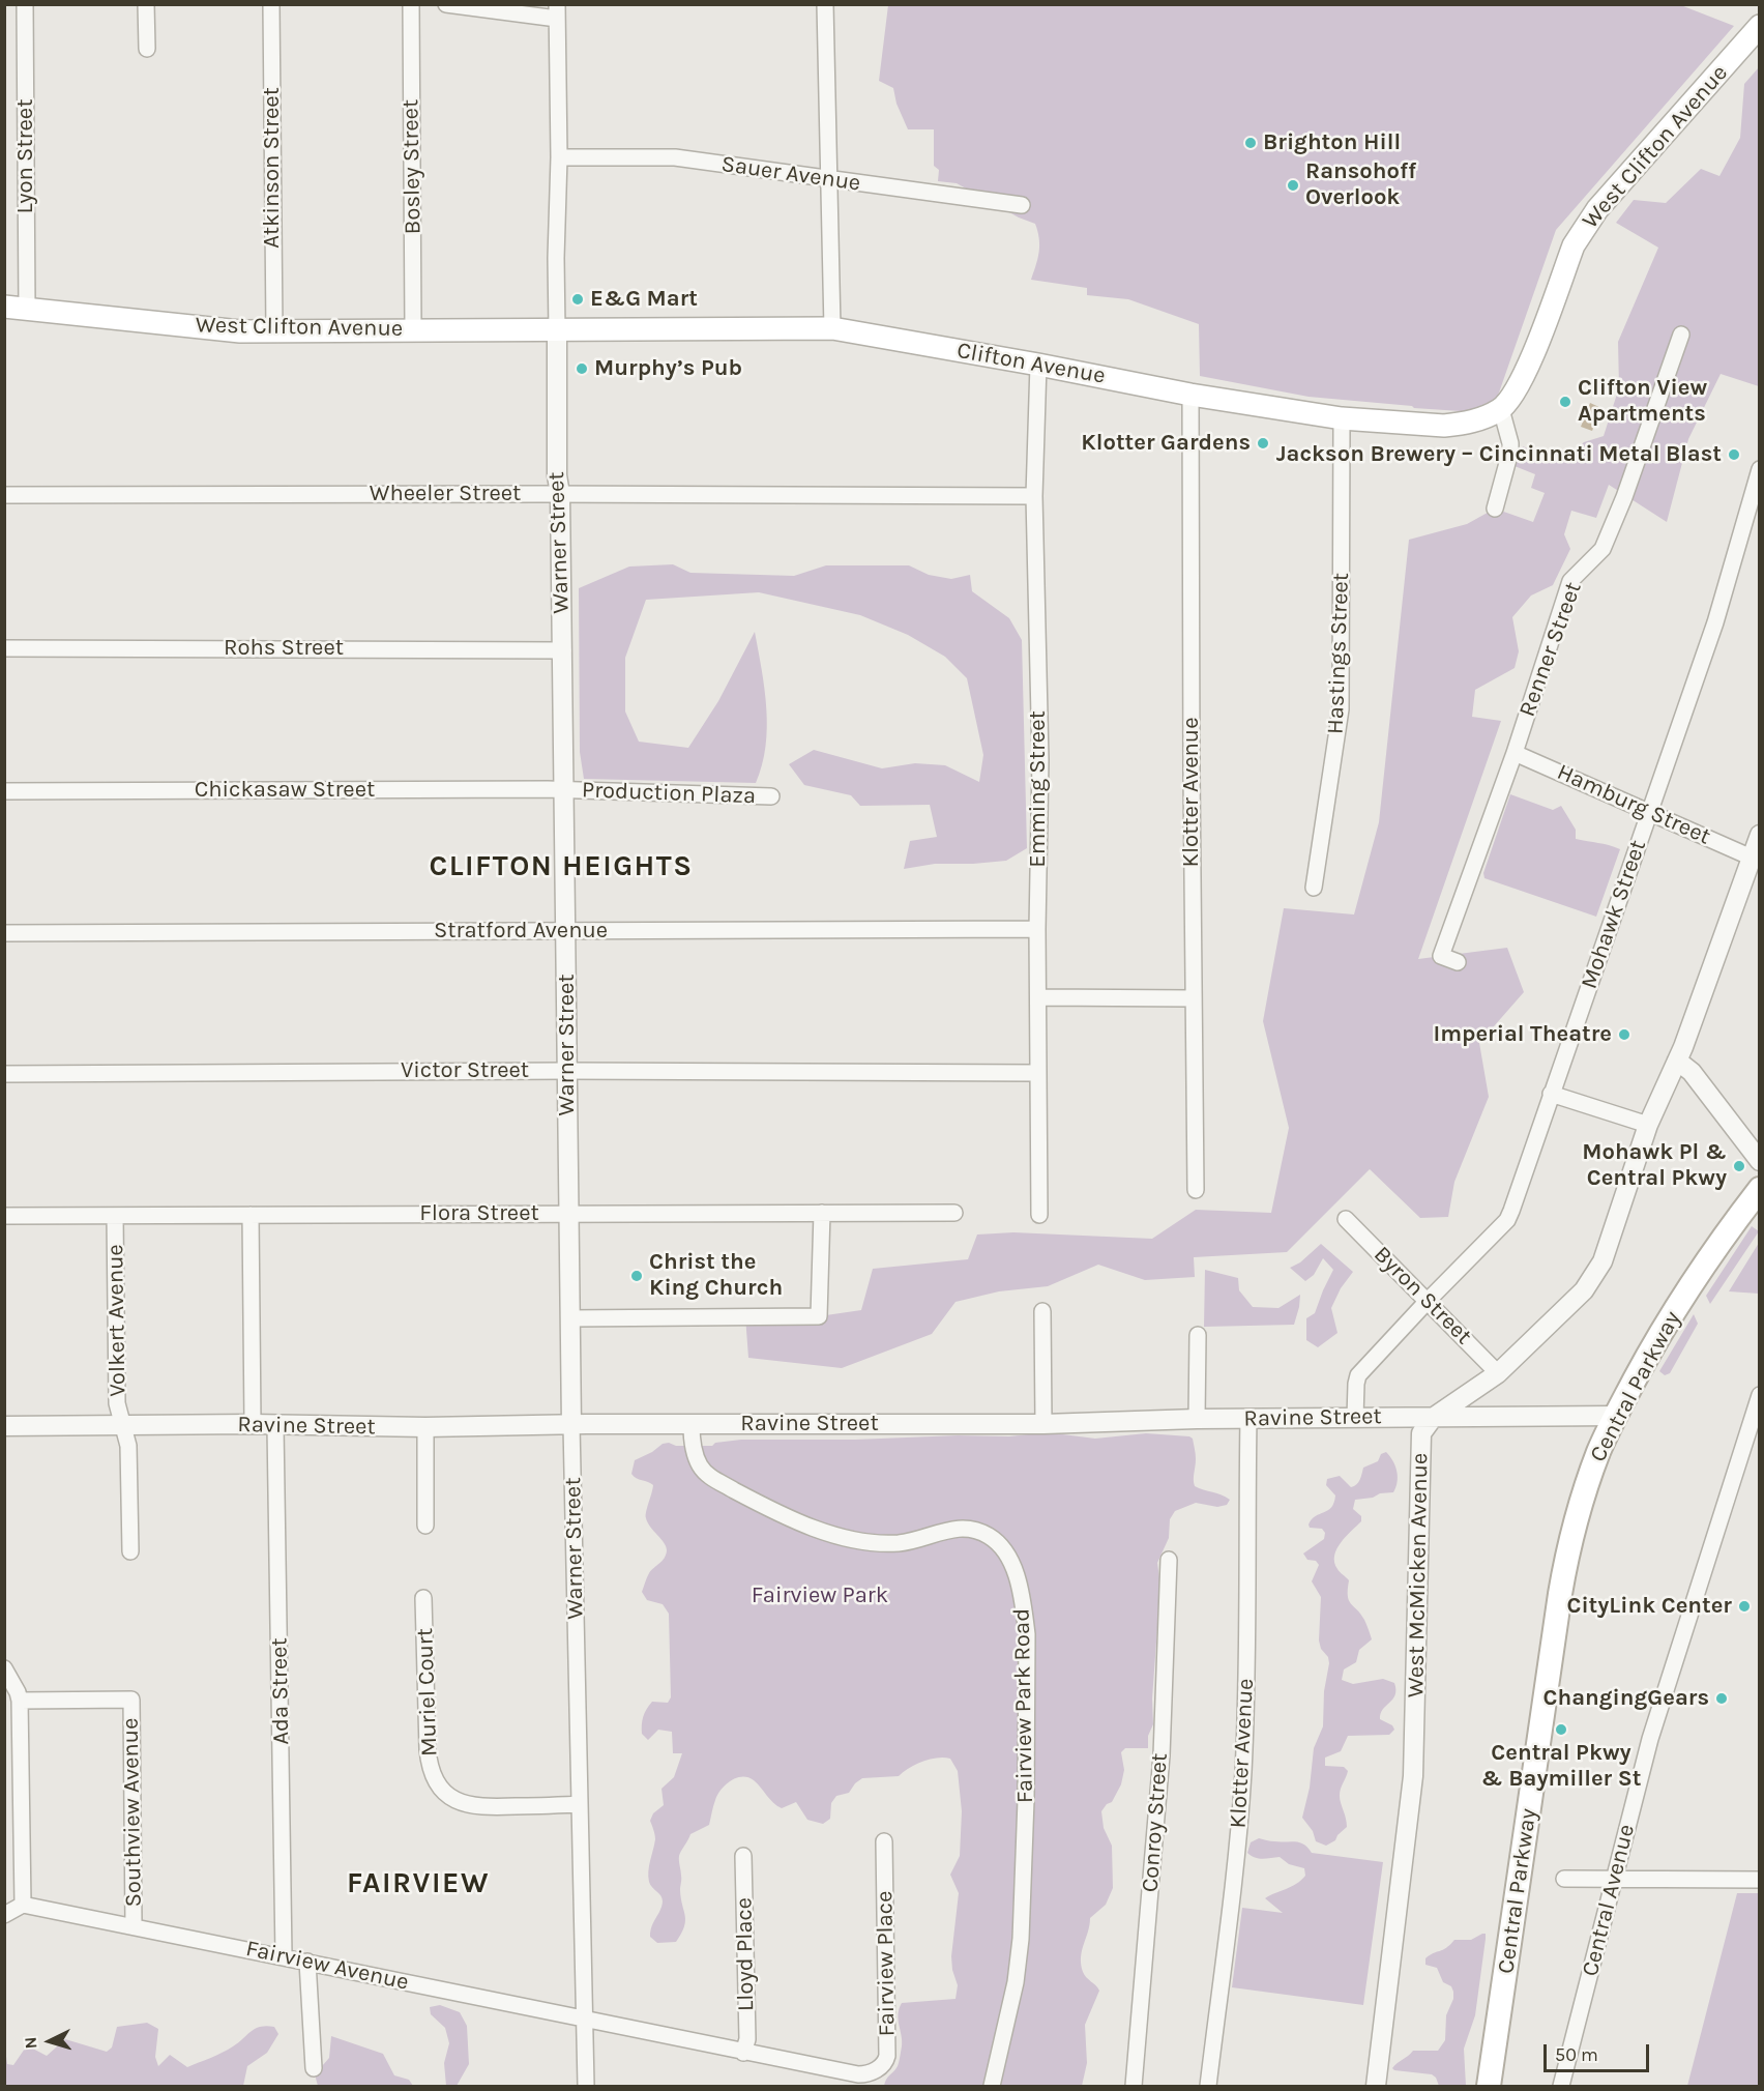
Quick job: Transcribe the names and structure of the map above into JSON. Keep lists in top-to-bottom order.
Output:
{
  "streets": {
    "main road": ["West Clifton Avenue", "Clifton Avenue", "Central Parkway"],
    "street": [
      "Lyon Street",
      "Bosley Street",
      "Atkinson Street",
      "Sauer Avenue",
      "Wheeler Street",
      "Warner Street",
      "Rohs Street",
      "Renner Street",
      "Hastings Street",
      "Emming Street",
      "Chickasaw Street",
      "Klotter Avenue",
      "Production Plaza",
      "Hamburg Street",
      "Mohawk Street",
      "Stratford Avenue",
      "Victor Street",
      "Flora Street",
      "Byron Street",
      "Volkert Avenue",
      "Ravine Street",
      "West McMicken Avenue",
      "Ada Street",
      "Muriel Court",
      "Fairview Park Road",
      "Southview Avenue",
      "Conroy Street",
      "Central Avenue",
      "Lloyd Place",
      "Fairview Place",
      "Fairview Avenue"
    ]
  },
  "crossings": [
    ["West Clifton Avenue", "Lyon Street"],
    ["West Clifton Avenue", "Bosley Street"],
    ["West Clifton Avenue", "Atkinson Street"],
    ["West Clifton Avenue", "Clifton Avenue"],
    ["West Clifton Avenue", "Warner Street"],
    ["Sauer Avenue", "Warner Street"],
    ["Clifton Avenue", "Warner Street"],
    ["Clifton Avenue", "Hastings Street"],
    ["Clifton Avenue", "Emming Street"],
    ["Clifton Avenue", "Klotter Avenue"],
    ["Wheeler Street", "Warner Street"],
    ["Wheeler Street", "Emming Street"],
    ["Warner Street", "Rohs Street"],
    ["Warner Street", "Chickasaw Street"],
    ["Warner Street", "Production Plaza"],
    ["Warner Street", "Stratford Avenue"],
    ["Warner Street", "Victor Street"],
    ["Warner Street", "Flora Street"],
    ["Warner Street", "Ravine Street"],
    ["Warner Street", "Muriel Court"],
    ["Warner Street", "Fairview Avenue"],
    ["Renner Street", "Hamburg Street"],
    ["Emming Street", "Stratford Avenue"],
    ["Emming Street", "Victor Street"],
    ["Chickasaw Street", "Production Plaza"],
    ["Klotter Avenue", "Ravine Street"],
    ["Hamburg Street", "Mohawk Street"],
    ["Mohawk Street", "Byron Street"],
    ["Mohawk Street", "Ravine Street"],
    ["Flora Street", "Volkert Avenue"],
    ["Volkert Avenue", "Ravine Street"],
    ["Central Parkway", "Ravine Street"],
    ["Ravine Street", "West McMicken Avenue"],
    ["Ravine Street", "Ada Street"],
    ["Ravine Street", "Fairview Park Road"],
    ["Ada Street", "Fairview Avenue"],
    ["Southview Avenue", "Fairview Avenue"],
    ["Lloyd Place", "Fairview Avenue"],
    ["Fairview Place", "Fairview Avenue"]
  ],
  "districts": ["CLIFTON HEIGHTS", "FAIRVIEW"],
  "parks": ["Fairview Park"],
  "places": [
    "Brighton Hill",
    "Ransohoff Overlook",
    "E&G Mart",
    "Murphy’s Pub",
    "Clifton View Apartments",
    "Klotter Gardens",
    "Jackson Brewery – Cincinnati Metal Blast",
    "Imperial Theatre",
    "Mohawk Pl & Central Pkwy",
    "Christ the King Church",
    "CityLink Center",
    "ChangingGears",
    "Central Pkwy & Baymiller St"
  ],
  "scale_bar": "50 m",
  "north": "left"
}
